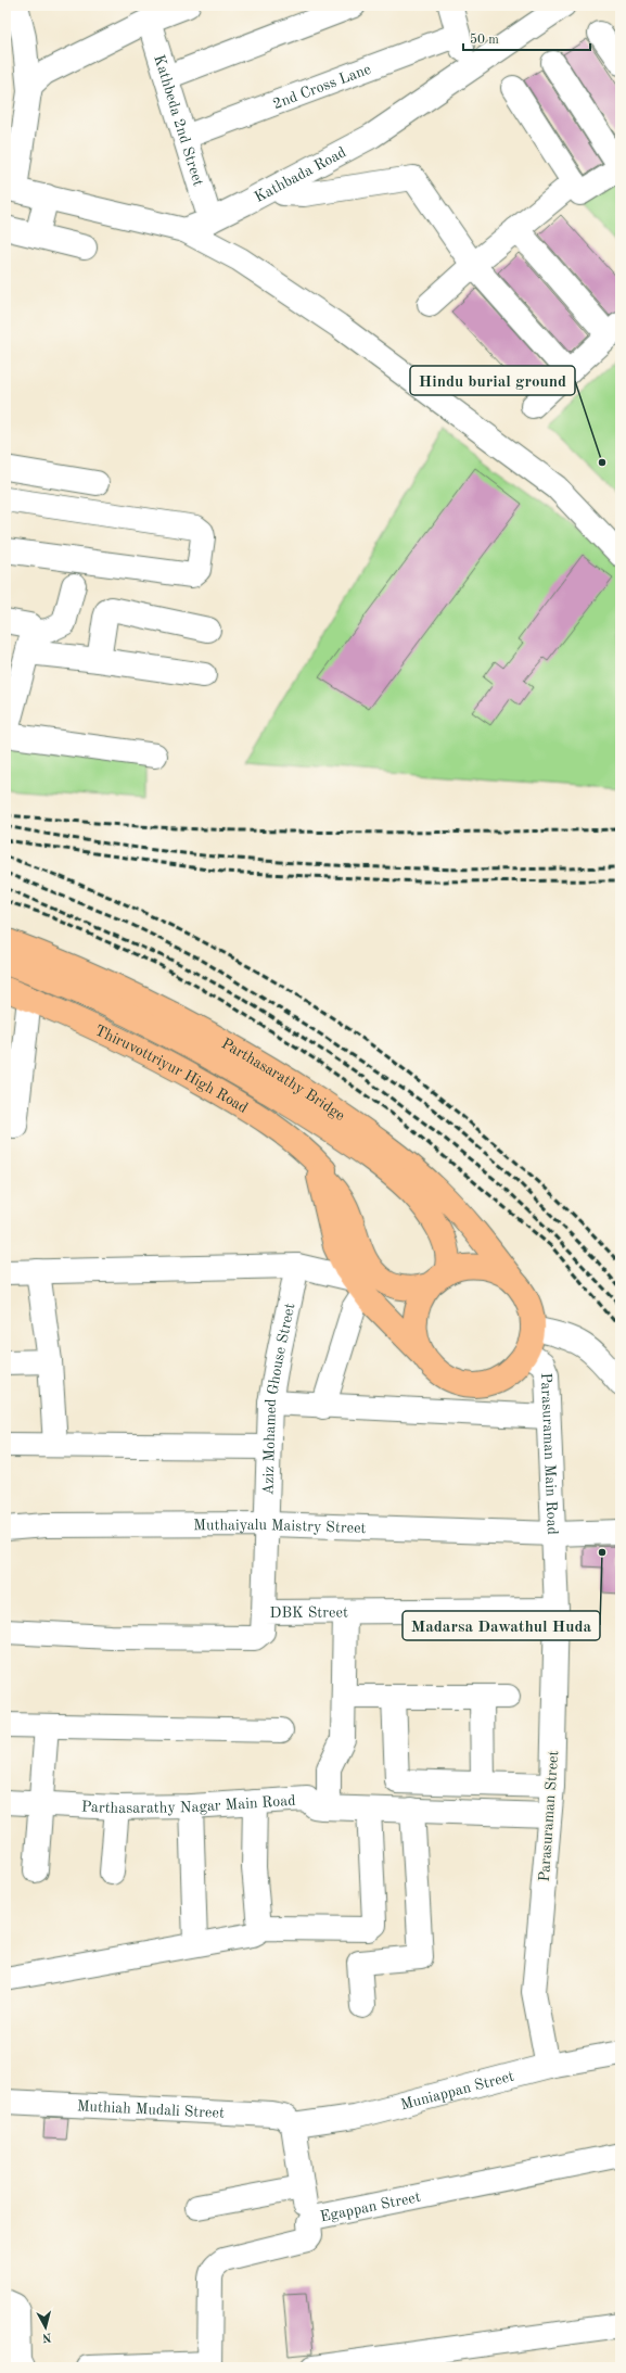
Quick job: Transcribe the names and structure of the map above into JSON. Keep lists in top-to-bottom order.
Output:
{
  "streets": {
    "main road": ["Thiruvottriyur High Road", "Parthasarathy Bridge"],
    "street": [
      "2nd Cross Lane",
      "Kathbeda 2nd Street",
      "Kathbada Road",
      "Aziz Mohamed Ghouse Street",
      "Parasuraman Main Road",
      "Muthaiyalu Maistry Street",
      "DBK Street",
      "Parthasarathy Nagar Main Road",
      "Parasuraman Street",
      "Muniappan Street",
      "Muthiah Mudali Street",
      "Egappan Street"
    ]
  },
  "crossings": [
    ["2nd Cross Lane", "Kathbeda 2nd Street"],
    ["Kathbeda 2nd Street", "Kathbada Road"],
    ["Thiruvottriyur High Road", "Parthasarathy Bridge"],
    ["Thiruvottriyur High Road", "Parasuraman Main Road"],
    ["Parthasarathy Bridge", "Parasuraman Main Road"],
    ["Aziz Mohamed Ghouse Street", "Muthaiyalu Maistry Street"],
    ["Aziz Mohamed Ghouse Street", "DBK Street"],
    ["Parasuraman Main Road", "Muthaiyalu Maistry Street"],
    ["Parasuraman Main Road", "Parasuraman Street"],
    ["DBK Street", "Parasuraman Street"],
    ["Parthasarathy Nagar Main Road", "Parasuraman Street"],
    ["Parasuraman Street", "Muniappan Street"],
    ["Muniappan Street", "Muthiah Mudali Street"]
  ],
  "places": ["Hindu burial ground", "Madarsa Dawathul Huda"],
  "scale_bar": "50 m",
  "north": "bottom"
}
